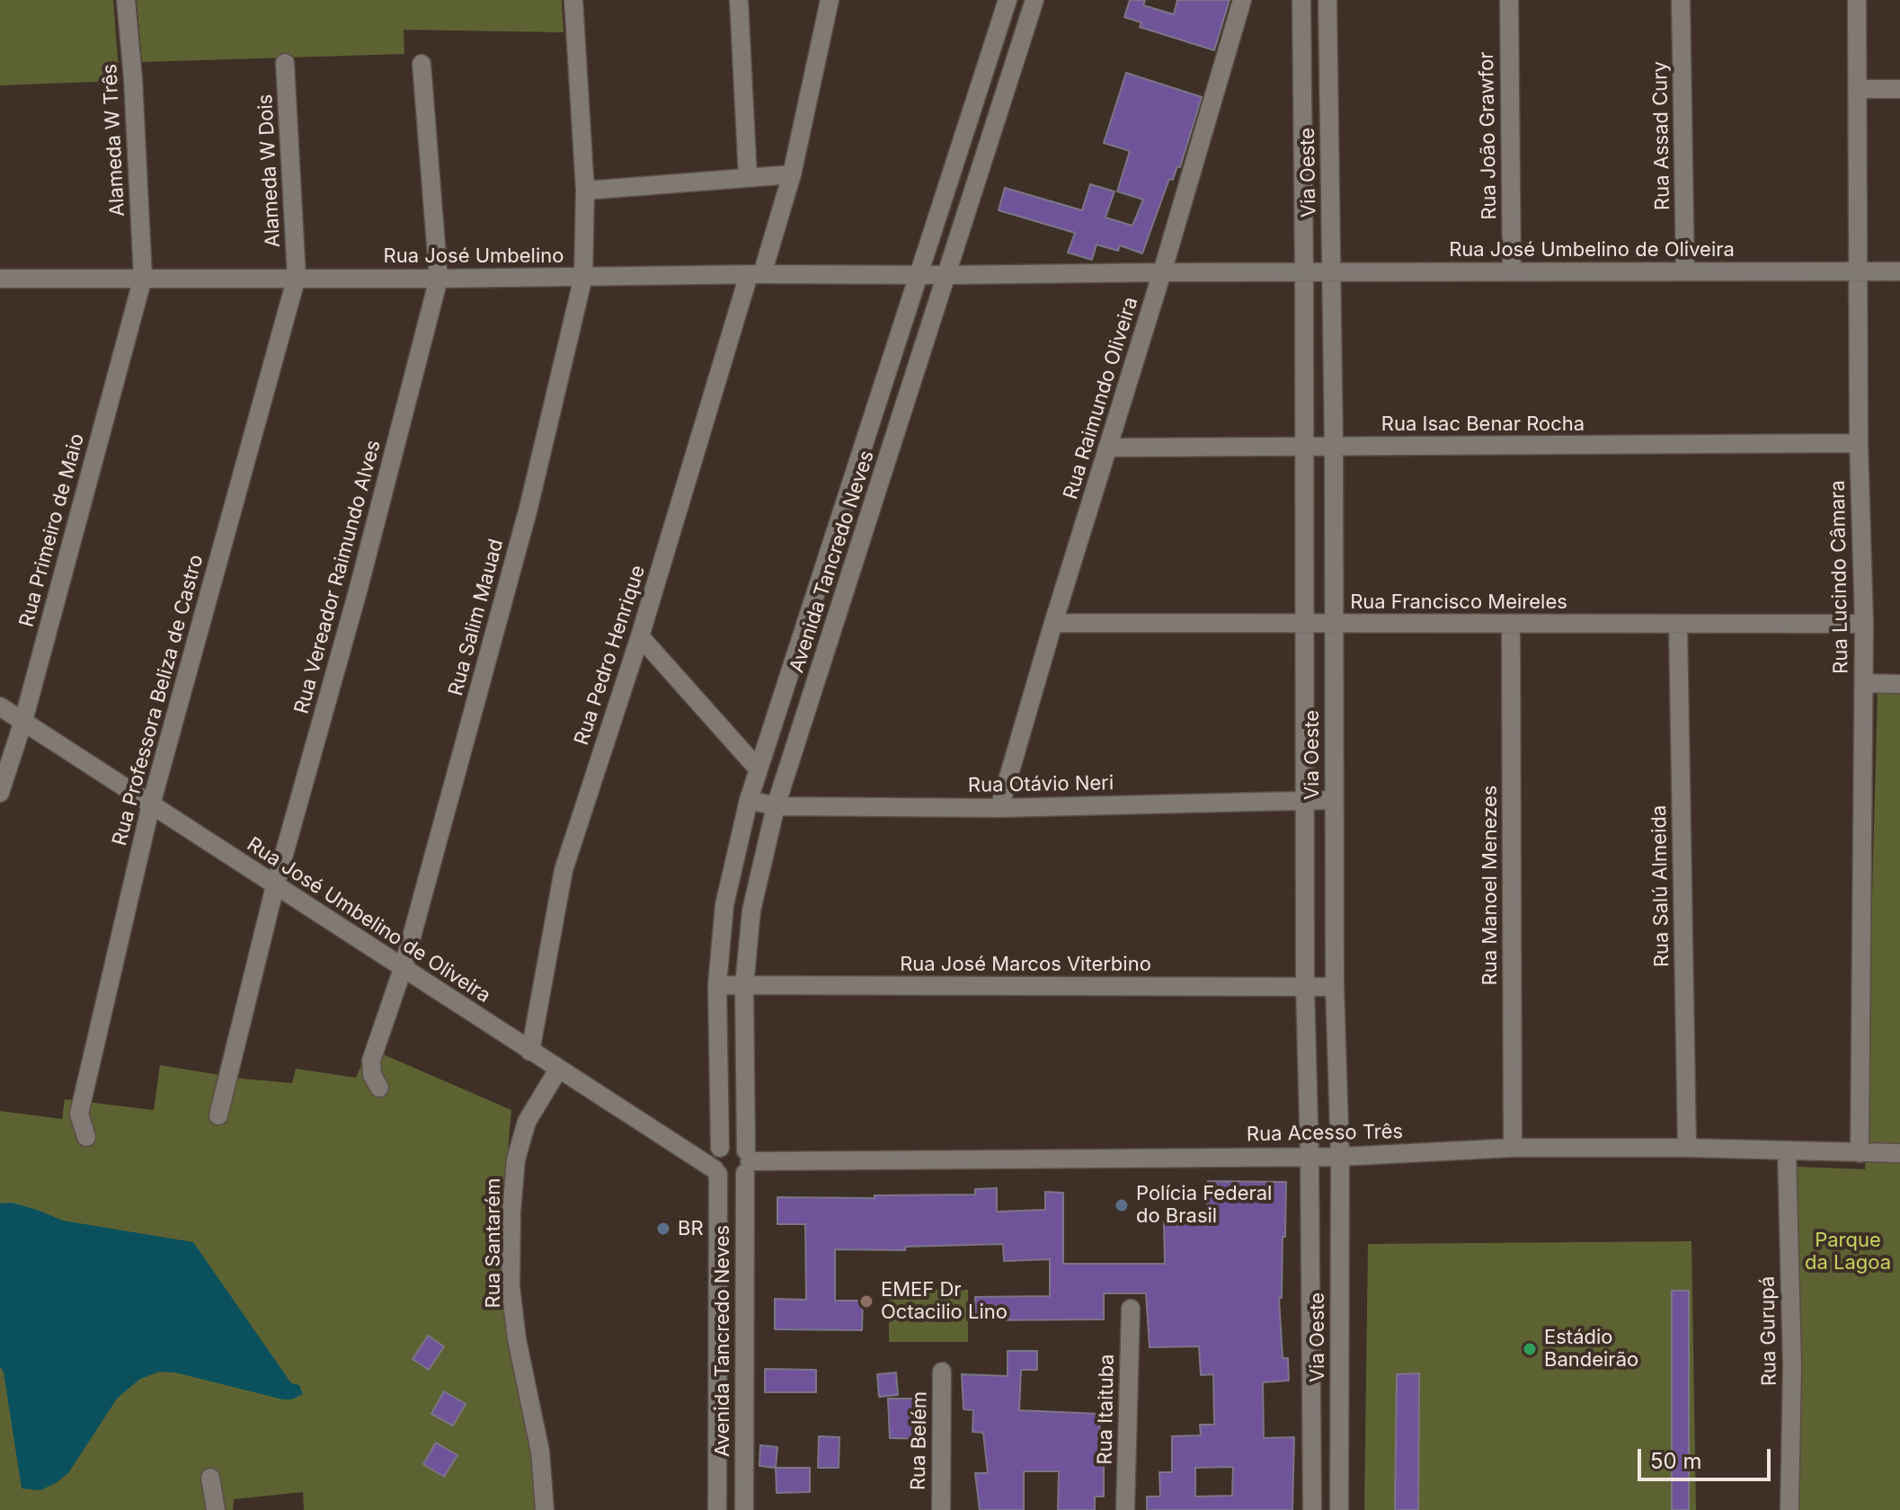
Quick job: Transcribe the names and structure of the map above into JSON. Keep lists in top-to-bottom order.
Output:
{
  "streets": {
    "street": [
      "Rua João Grawfor",
      "Rua Assad Cury",
      "Alameda W Três",
      "Alameda W Dois",
      "Via Oeste",
      "Rua José Umbelino de Oliveira",
      "Rua José Umbelino",
      "Rua Raimundo Oliveira",
      "Rua Isac Benar Rocha",
      "Rua Primeiro de Maio",
      "Avenida Tancredo Neves",
      "Rua Vereador Raimundo Alves",
      "Rua Lucindo Câmara",
      "Rua Francisco Meireles",
      "Rua Salim Mauad",
      "Rua Pedro Henrique",
      "Rua Professora Beliza de Castro",
      "Rua Otávio Neri",
      "Rua Manoel Menezes",
      "Rua Salú Almeida",
      "Rua José Marcos Viterbino",
      "Rua Acesso Três",
      "Rua Santarém",
      "Rua Gurupá",
      "Rua Itaituba",
      "Rua Belém"
    ]
  },
  "crossings": [
    ["Rua João Grawfor", "Rua José Umbelino de Oliveira"],
    ["Rua Assad Cury", "Rua José Umbelino de Oliveira"],
    ["Alameda W Três", "Rua José Umbelino"],
    ["Alameda W Três", "Rua Primeiro de Maio"],
    ["Alameda W Dois", "Rua José Umbelino"],
    ["Alameda W Dois", "Rua Professora Beliza de Castro"],
    ["Via Oeste", "Rua José Umbelino de Oliveira"],
    ["Via Oeste", "Rua Isac Benar Rocha"],
    ["Via Oeste", "Rua Francisco Meireles"],
    ["Via Oeste", "Rua Otávio Neri"],
    ["Via Oeste", "Rua José Marcos Viterbino"],
    ["Via Oeste", "Rua Acesso Três"],
    ["Rua José Umbelino de Oliveira", "Rua José Umbelino"],
    ["Rua José Umbelino de Oliveira", "Rua Raimundo Oliveira"],
    ["Rua José Umbelino de Oliveira", "Rua Primeiro de Maio"],
    ["Rua José Umbelino de Oliveira", "Avenida Tancredo Neves"],
    ["Rua José Umbelino de Oliveira", "Rua Vereador Raimundo Alves"],
    ["Rua José Umbelino de Oliveira", "Rua Lucindo Câmara"],
    ["Rua José Umbelino de Oliveira", "Rua Salim Mauad"],
    ["Rua José Umbelino de Oliveira", "Rua Pedro Henrique"],
    ["Rua José Umbelino de Oliveira", "Rua Professora Beliza de Castro"],
    ["Rua José Umbelino de Oliveira", "Rua Acesso Três"],
    ["Rua José Umbelino de Oliveira", "Rua Santarém"],
    ["Rua José Umbelino", "Rua Raimundo Oliveira"],
    ["Rua José Umbelino", "Rua Primeiro de Maio"],
    ["Rua José Umbelino", "Avenida Tancredo Neves"],
    ["Rua José Umbelino", "Rua Vereador Raimundo Alves"],
    ["Rua José Umbelino", "Rua Salim Mauad"],
    ["Rua José Umbelino", "Rua Pedro Henrique"],
    ["Rua José Umbelino", "Rua Professora Beliza de Castro"],
    ["Rua Raimundo Oliveira", "Rua Isac Benar Rocha"],
    ["Rua Raimundo Oliveira", "Rua Francisco Meireles"],
    ["Rua Raimundo Oliveira", "Rua Otávio Neri"],
    ["Rua Isac Benar Rocha", "Rua Lucindo Câmara"],
    ["Avenida Tancredo Neves", "Rua Otávio Neri"],
    ["Avenida Tancredo Neves", "Rua José Marcos Viterbino"],
    ["Avenida Tancredo Neves", "Rua Acesso Três"],
    ["Rua Lucindo Câmara", "Rua Francisco Meireles"],
    ["Rua Lucindo Câmara", "Rua Acesso Três"],
    ["Rua Francisco Meireles", "Rua Manoel Menezes"],
    ["Rua Francisco Meireles", "Rua Salú Almeida"],
    ["Rua Manoel Menezes", "Rua Acesso Três"],
    ["Rua Salú Almeida", "Rua Acesso Três"],
    ["Rua Acesso Três", "Rua Gurupá"]
  ],
  "parks": ["Parque da Lagoa"],
  "places": [
    "Polícia Federal do Brasil",
    "BR",
    "EMEF Dr Octacilio Lino",
    "Estádio Bandeirão"
  ],
  "scale_bar": "50 m"
}
